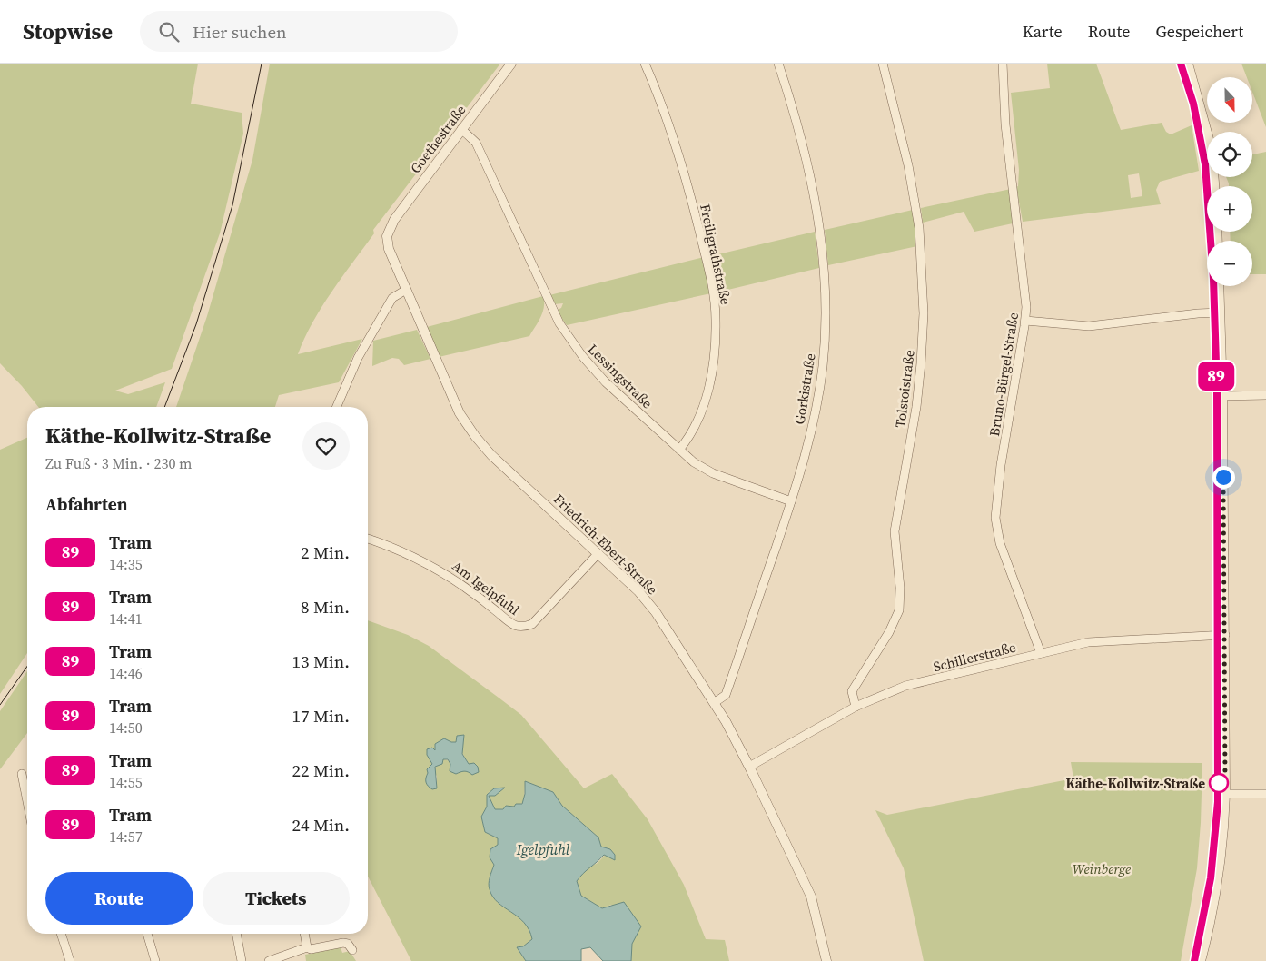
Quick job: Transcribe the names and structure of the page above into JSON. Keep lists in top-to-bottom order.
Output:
{
  "streets": {
    "street": [
      "Goethestraße",
      "Freiligrathstraße",
      "Bruno-Bürgel-Straße",
      "Lessingstraße",
      "Gorkistraße",
      "Tolstoistraße",
      "Friedrich-Ebert-Straße",
      "Am Igelpfuhl",
      "Schillerstraße"
    ]
  },
  "crossings": [
    ["Goethestraße", "Lessingstraße"],
    ["Goethestraße", "Friedrich-Ebert-Straße"],
    ["Freiligrathstraße", "Lessingstraße"],
    ["Bruno-Bürgel-Straße", "Schillerstraße"],
    ["Lessingstraße", "Gorkistraße"],
    ["Gorkistraße", "Friedrich-Ebert-Straße"],
    ["Tolstoistraße", "Schillerstraße"],
    ["Friedrich-Ebert-Straße", "Am Igelpfuhl"],
    ["Friedrich-Ebert-Straße", "Schillerstraße"]
  ],
  "water": ["Igelpfuhl"],
  "parks": ["Weinberge"],
  "places": ["Käthe-Kollwitz-Straße"],
  "lines": ["tram line 89"],
  "north": "bottom",
  "page": {
    "header": "Stopwise",
    "search": "Hier suchen",
    "nav": ["Karte", "Route", "Gespeichert"],
    "on_map": "89",
    "map_buttons": ["+", "−"],
    "heading": [
      ["Käthe-Kollwitz-Straße", "Zu Fuß · 3 Min. · 230 m"],
      "Abfahrten"
    ],
    "list": [
      {
        "mark": "89",
        "name": "Tram",
        "note": "14:35",
        "value": "2 Min."
      },
      {
        "mark": "89",
        "name": "Tram",
        "note": "14:41",
        "value": "8 Min."
      },
      {
        "mark": "89",
        "name": "Tram",
        "note": "14:46",
        "value": "13 Min."
      },
      {
        "mark": "89",
        "name": "Tram",
        "note": "14:50",
        "value": "17 Min."
      },
      {
        "mark": "89",
        "name": "Tram",
        "note": "14:55",
        "value": "22 Min."
      },
      {
        "mark": "89",
        "name": "Tram",
        "note": "14:57",
        "value": "24 Min."
      }
    ],
    "buttons": ["Route", "Tickets"]
  }
}
